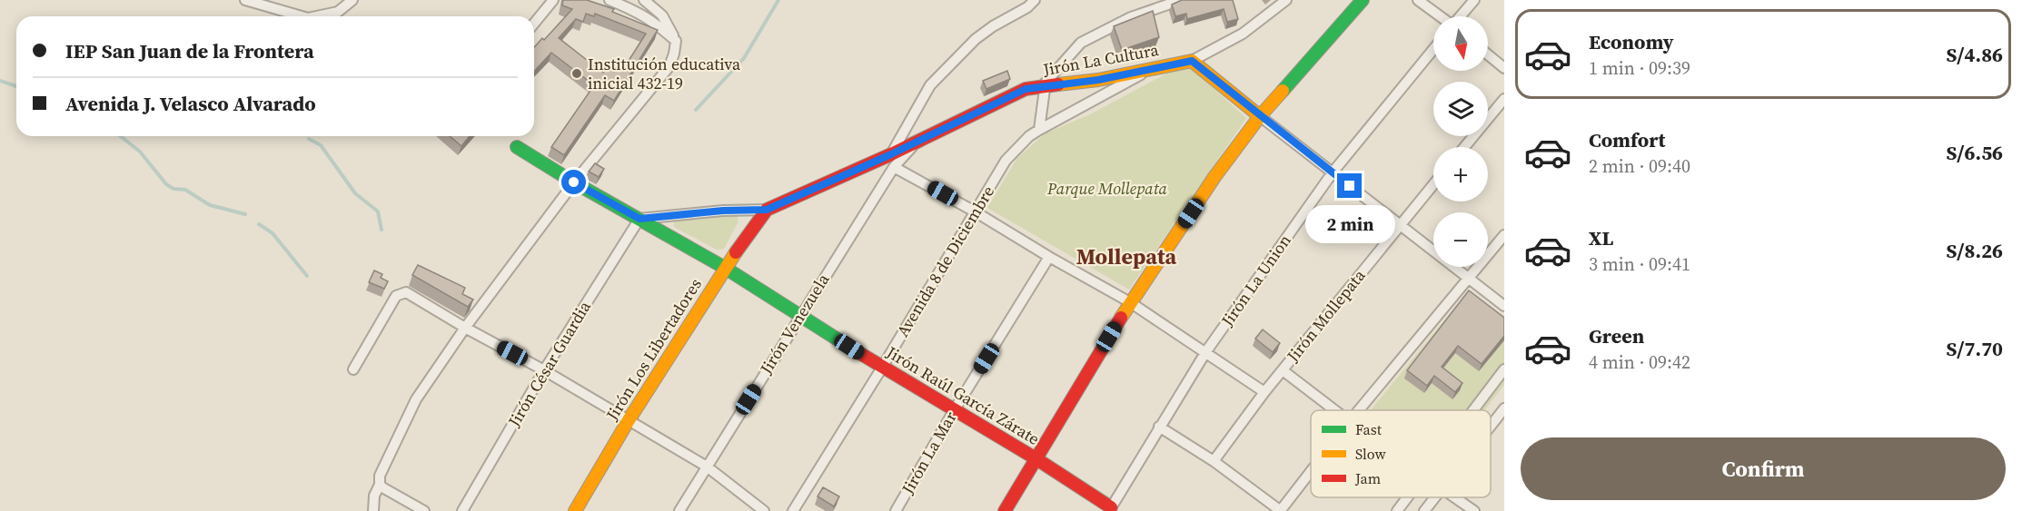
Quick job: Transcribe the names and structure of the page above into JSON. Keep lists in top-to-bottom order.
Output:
{
  "streets": {
    "street": [
      "Jirón La Cultura",
      "Avenida 8 de Diciembre",
      "Jirón La Union",
      "Jirón Mollepata",
      "Jirón Venezuela",
      "Jirón Los Libertadores",
      "Jirón César Guardia",
      "Jirón Raúl García Zárate",
      "Jirón La Mar"
    ]
  },
  "crossings": [
    ["Jirón La Cultura", "Avenida 8 de Diciembre"],
    ["Jirón La Cultura", "Jirón Venezuela"],
    ["Jirón La Cultura", "Jirón Los Libertadores"],
    ["Avenida 8 de Diciembre", "Jirón Raúl García Zárate"],
    ["Jirón La Union", "Jirón Raúl García Zárate"],
    ["Jirón Venezuela", "Jirón Raúl García Zárate"],
    ["Jirón Los Libertadores", "Jirón Raúl García Zárate"],
    ["Jirón César Guardia", "Jirón Raúl García Zárate"],
    ["Jirón Raúl García Zárate", "Jirón La Mar"]
  ],
  "districts": ["Mollepata"],
  "parks": ["Parque Mollepata"],
  "places": ["Institución educativa inicial 432-19"],
  "legend": ["Fast", "Slow", "Jam"],
  "north": "bottom",
  "page": {
    "list": [
      {
        "name": "Economy",
        "note": "1 min · 09:39",
        "value": "S/4.86"
      },
      {
        "name": "Comfort",
        "note": "2 min · 09:40",
        "value": "S/6.56"
      },
      {
        "name": "XL",
        "note": "3 min · 09:41",
        "value": "S/8.26"
      },
      {
        "name": "Green",
        "note": "4 min · 09:42",
        "value": "S/7.70"
      }
    ],
    "map_buttons": ["+", "−"],
    "banner": ["IEP San Juan de la Frontera", "Avenida J. Velasco Alvarado"],
    "bubble": "2 min",
    "buttons": "Confirm"
  }
}
